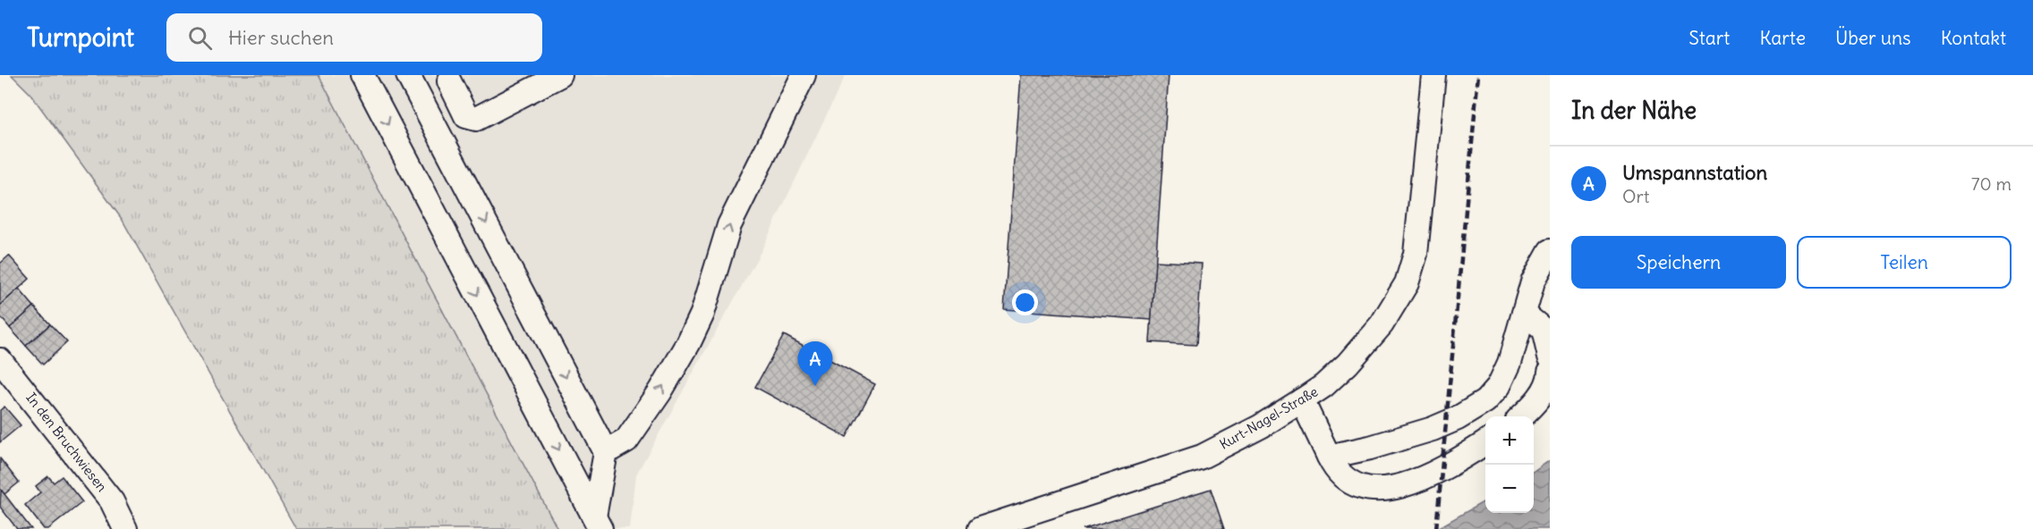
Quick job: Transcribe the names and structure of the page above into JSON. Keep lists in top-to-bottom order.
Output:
{
  "streets": {
    "street": ["Kurt-Nagel-Straße", "In den Bruchwiesen"]
  },
  "page": {
    "header": "Turnpoint",
    "search": "Hier suchen",
    "nav": [
      "Start",
      "Karte",
      "Über uns",
      "Kontakt"
    ],
    "heading": "In der Nähe",
    "list": [
      {
        "mark": "A",
        "name": "Umspannstation",
        "note": "Ort",
        "value": "70 m"
      }
    ],
    "buttons": ["Speichern", "Teilen"],
    "pins": "A",
    "map_buttons": ["+", "−"]
  }
}
